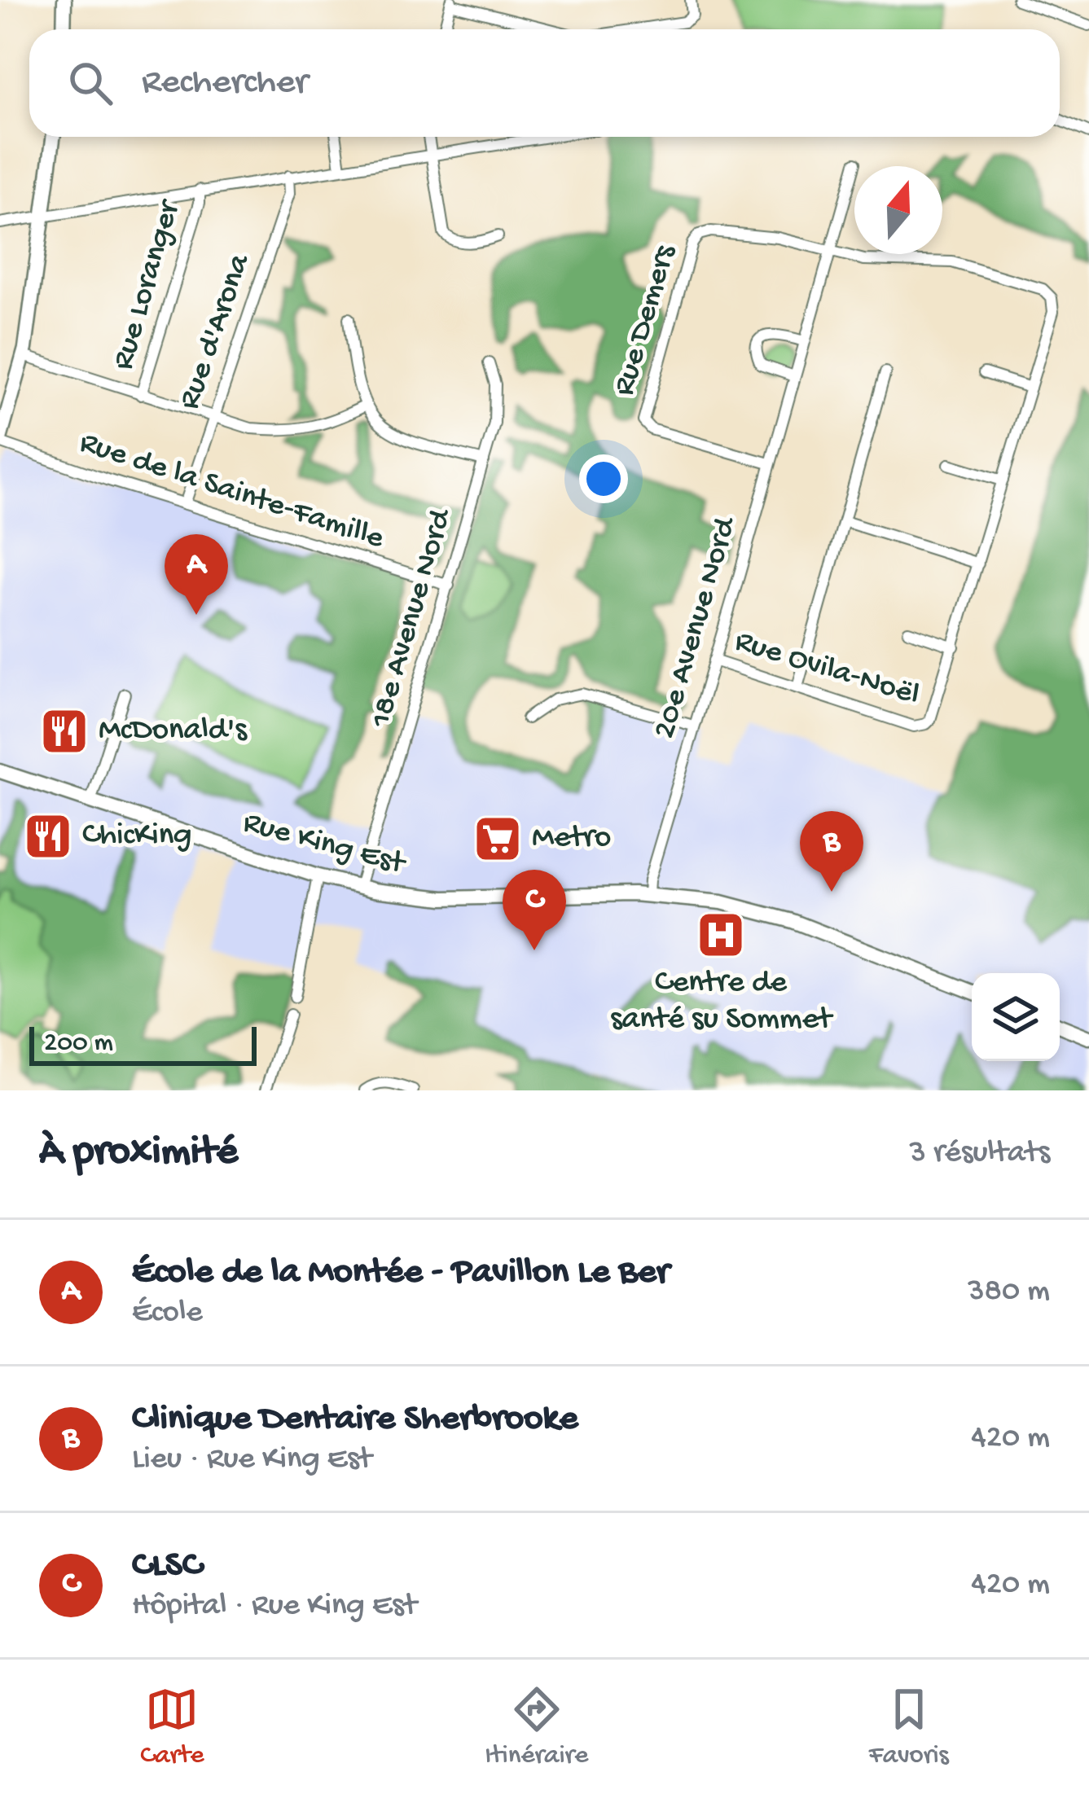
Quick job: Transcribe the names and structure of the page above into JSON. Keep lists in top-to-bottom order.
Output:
{
  "streets": {
    "main road": ["Rue King Est"],
    "street": [
      "Rue Loranger",
      "Rue Demers",
      "Rue d'Arona",
      "Rue de la Sainte-Famille",
      "18e Avenue Nord",
      "20e Avenue Nord",
      "Rue Ovila-Noël"
    ]
  },
  "crossings": [
    ["Rue Demers", "20e Avenue Nord"],
    ["Rue d'Arona", "Rue de la Sainte-Famille"],
    ["Rue de la Sainte-Famille", "18e Avenue Nord"],
    ["18e Avenue Nord", "Rue King Est"],
    ["20e Avenue Nord", "Rue Ovila-Noël"],
    ["20e Avenue Nord", "Rue King Est"]
  ],
  "places": {
    "restaurant": ["McDonald's", "ChicKing"],
    "supermarket": ["Metro"],
    "hospital": ["Centre de santé su Sommet"]
  },
  "scale_bar": "200 m",
  "north": "top",
  "page": {
    "search": "Rechercher",
    "pins": ["A", "B", "C"],
    "scale": "200 m",
    "heading": ["À proximité", "3 résultats"],
    "list": [
      {
        "mark": "A",
        "name": "École de la Montée - Pavillon Le Ber",
        "note": "École",
        "value": "380 m"
      },
      {
        "mark": "B",
        "name": "Clinique Dentaire Sherbrooke",
        "note": "Lieu · Rue King Est",
        "value": "420 m"
      },
      {
        "mark": "C",
        "name": "CLSC",
        "note": "Hôpital · Rue King Est",
        "value": "420 m"
      }
    ],
    "nav": ["Carte", "Itinéraire", "Favoris"]
  }
}
